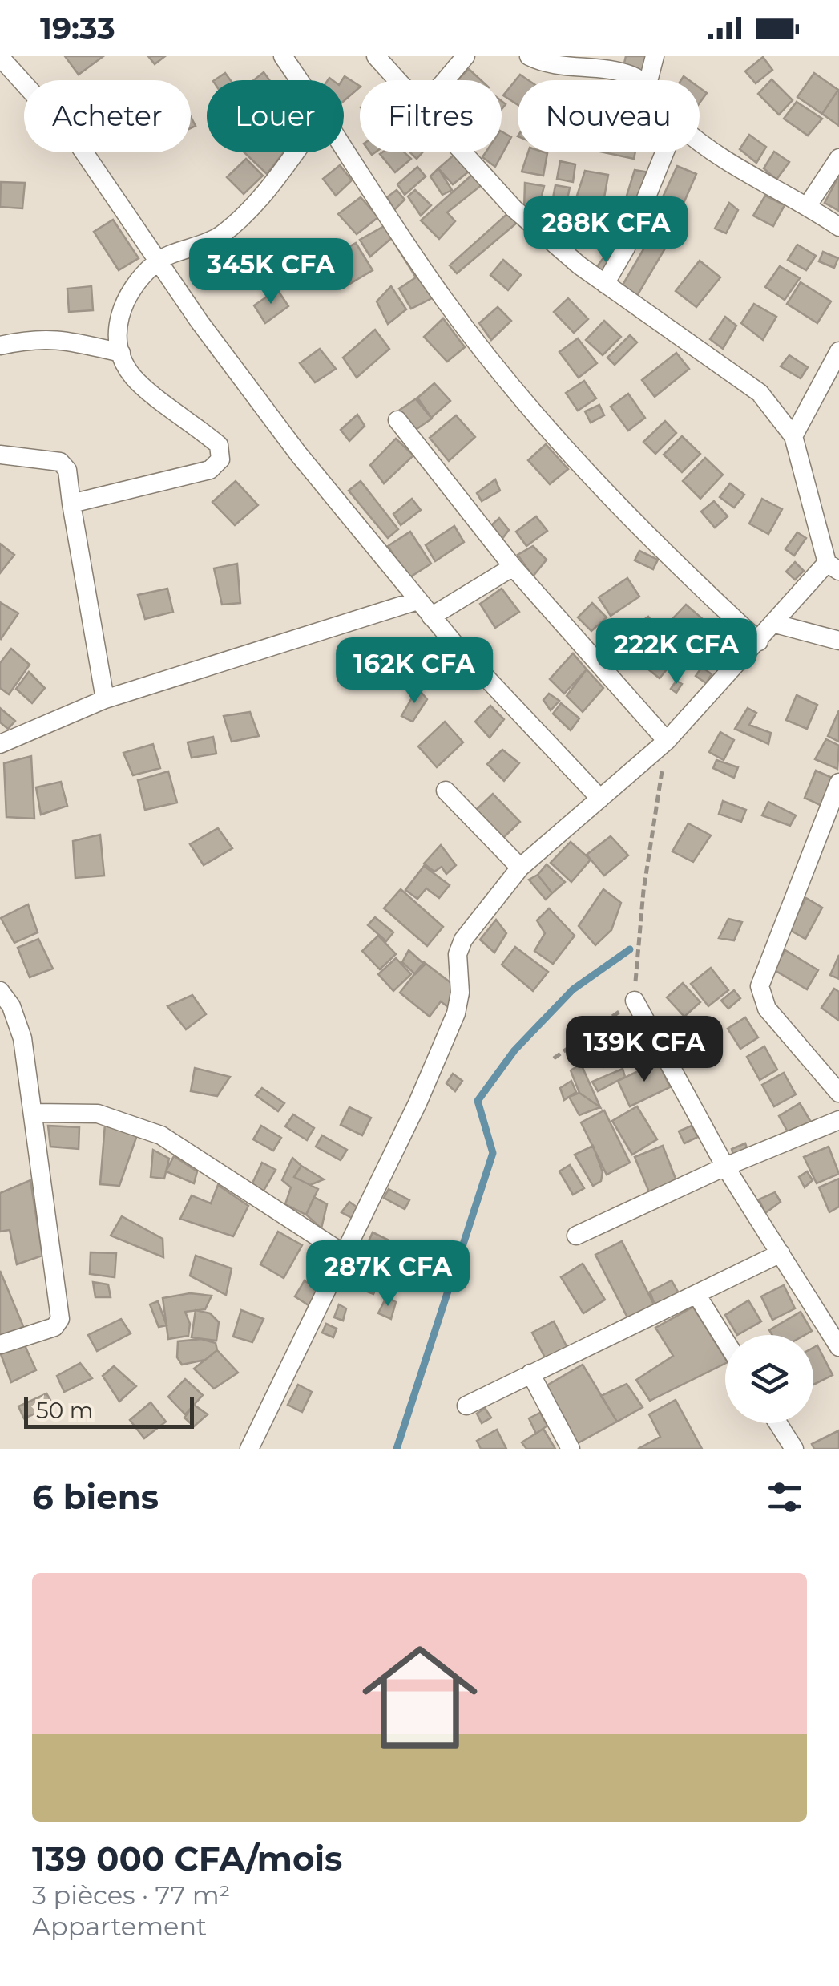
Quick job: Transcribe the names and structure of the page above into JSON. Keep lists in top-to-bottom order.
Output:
{
  "scale_bar": "50 m",
  "page": {
    "status": "19:33",
    "chip": [
      "Acheter",
      "Louer",
      "Filtres",
      "Nouveau"
    ],
    "price": [
      "288K CFA",
      "345K CFA",
      "222K CFA",
      "162K CFA",
      "139K CFA",
      "287K CFA"
    ],
    "scale": "50 m",
    "heading": "6 biens",
    "list": [
      {
        "name": "139 000 CFA/mois",
        "note": "3 pièces · 77 m² · Appartement"
      }
    ]
  }
}
